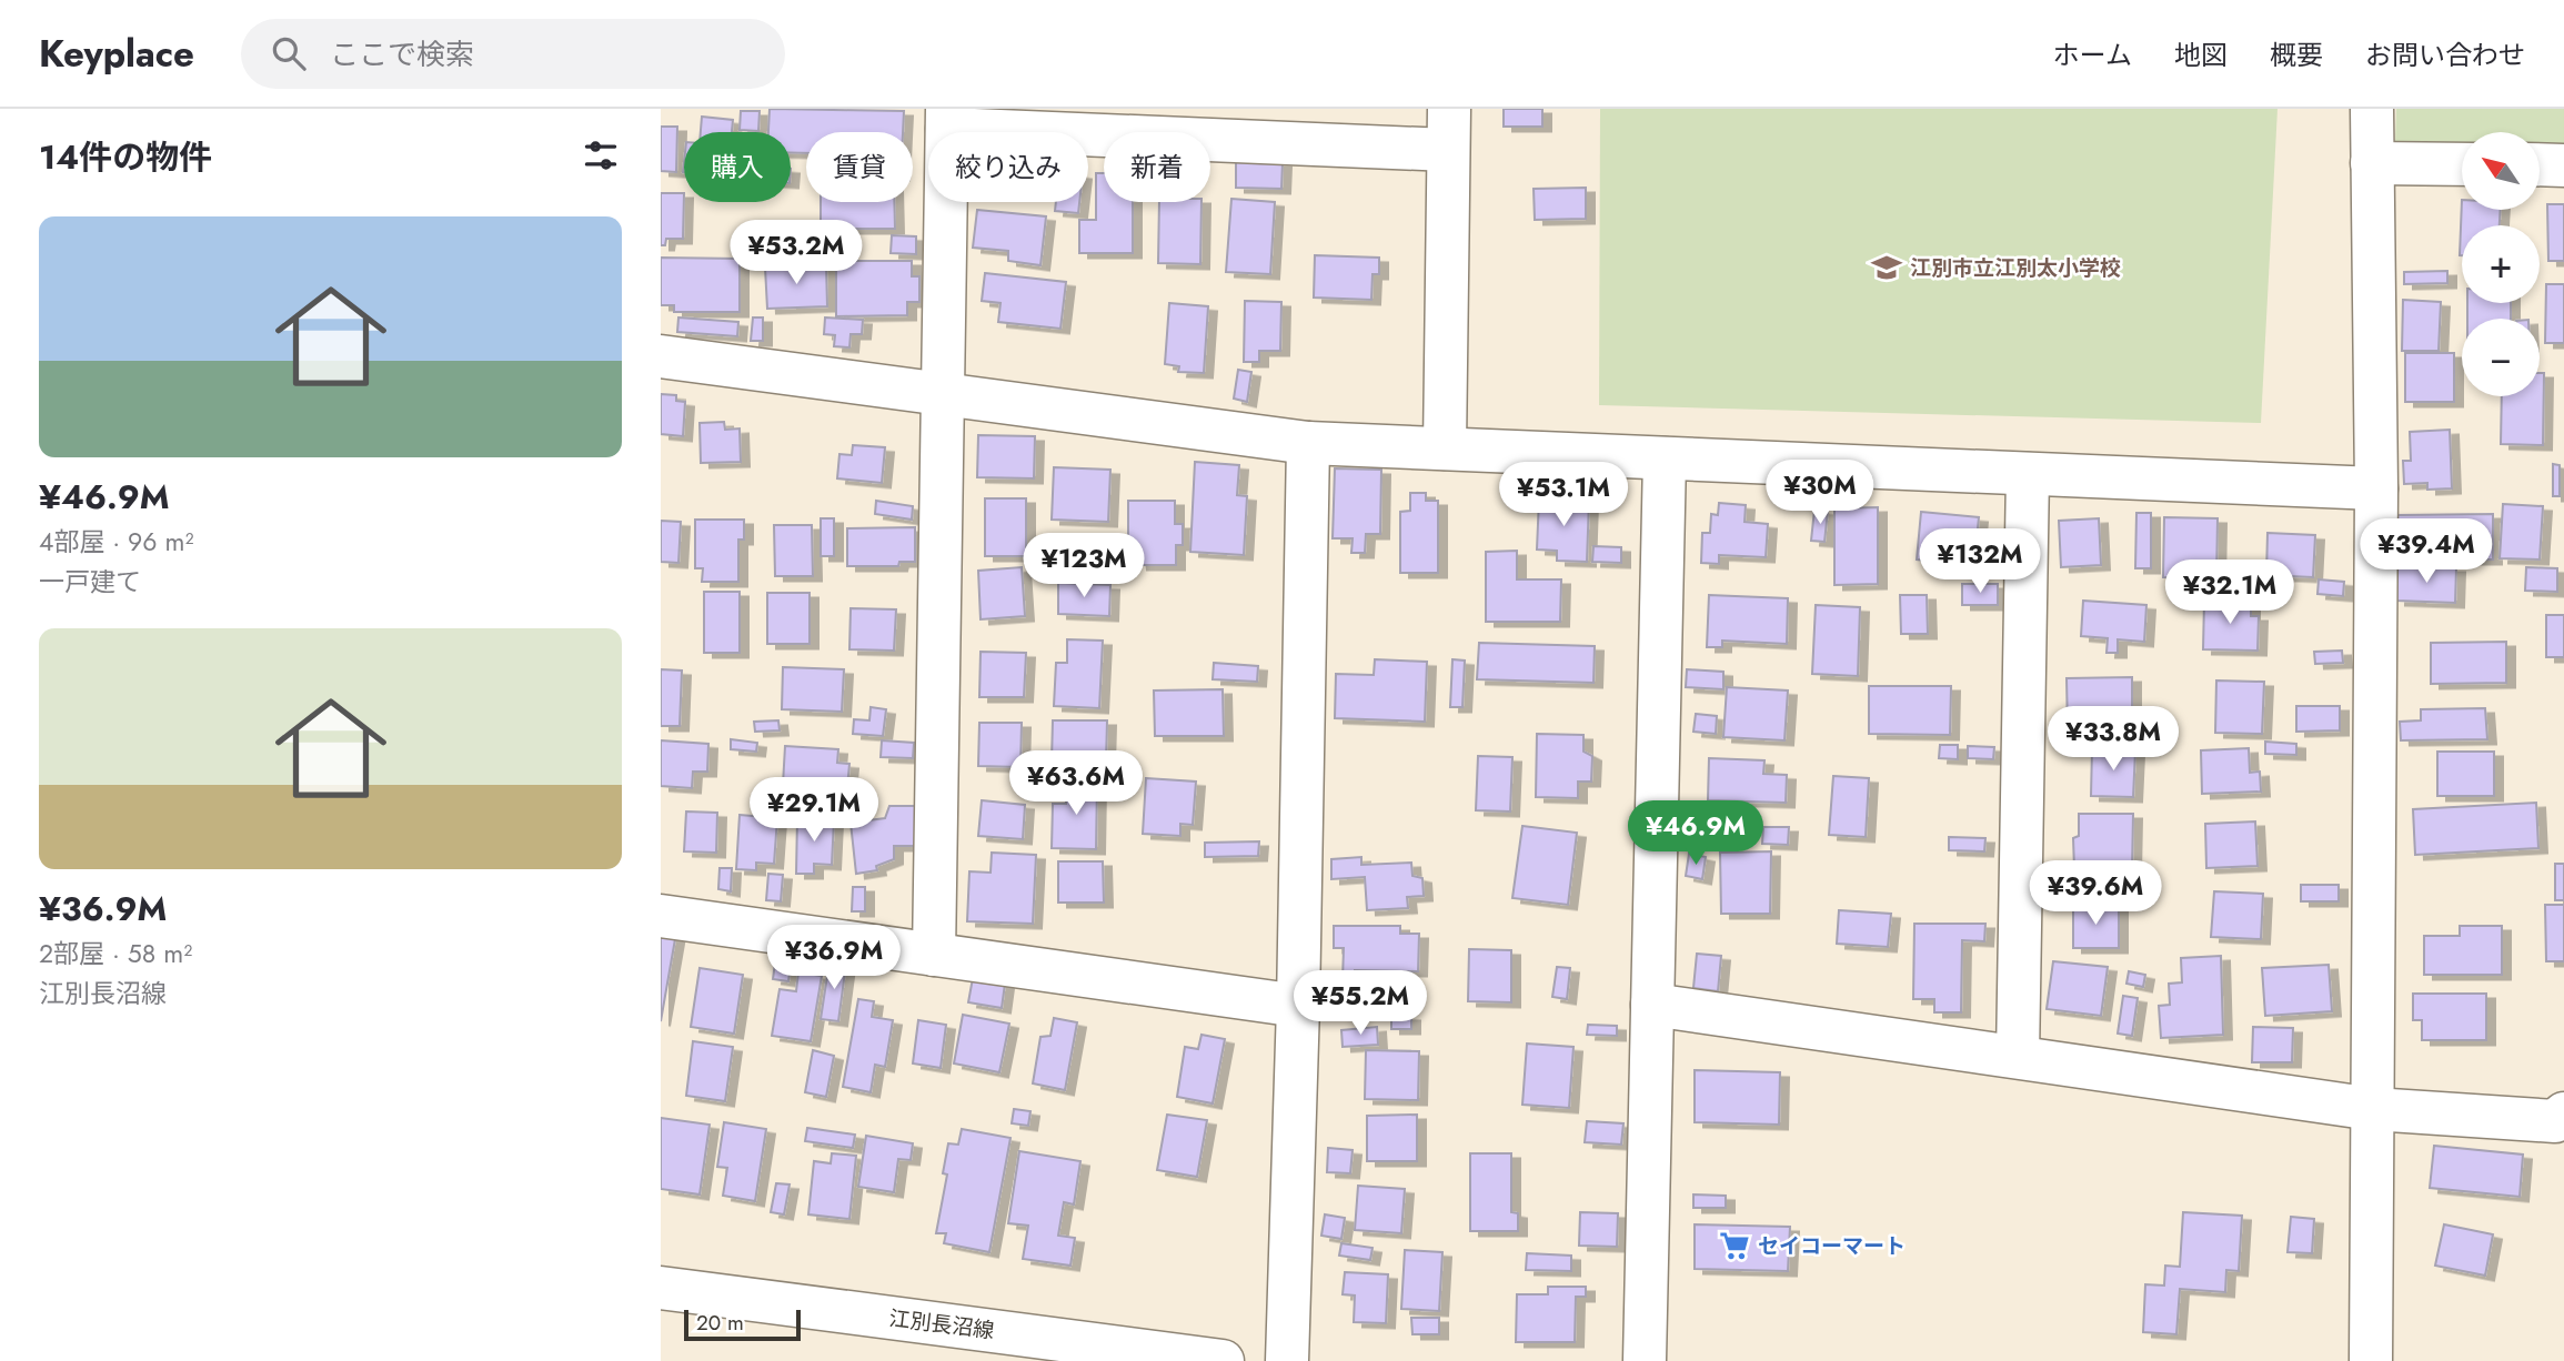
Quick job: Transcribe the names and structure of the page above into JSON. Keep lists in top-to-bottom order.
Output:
{
  "streets": {
    "street": ["江別長沼線"]
  },
  "places": {
    "school or university": ["江別市立江別太小学校"],
    "supermarket": ["セイコーマート"]
  },
  "scale_bar": "20 m",
  "north": "top left",
  "page": {
    "header": "Keyplace",
    "search": "ここで検索",
    "nav": [
      "ホーム",
      "地図",
      "概要",
      "お問い合わせ"
    ],
    "heading": "14件の物件",
    "map_buttons": ["+", "−"],
    "chip": [
      "購入",
      "賃貸",
      "絞り込み",
      "新着"
    ],
    "list": [
      {
        "name": "¥46.9M",
        "note": "4部屋 · 96 m² · 一戸建て"
      },
      {
        "name": "¥36.9M",
        "note": "2部屋 · 58 m² · 江別長沼線"
      }
    ],
    "price": [
      "¥53.2M",
      "¥30M",
      "¥53.1M",
      "¥39.4M",
      "¥132M",
      "¥123M",
      "¥32.1M",
      "¥33.8M",
      "¥63.6M",
      "¥29.1M",
      "¥46.9M",
      "¥39.6M",
      "¥36.9M",
      "¥55.2M"
    ],
    "scale": "20 m"
  }
}
